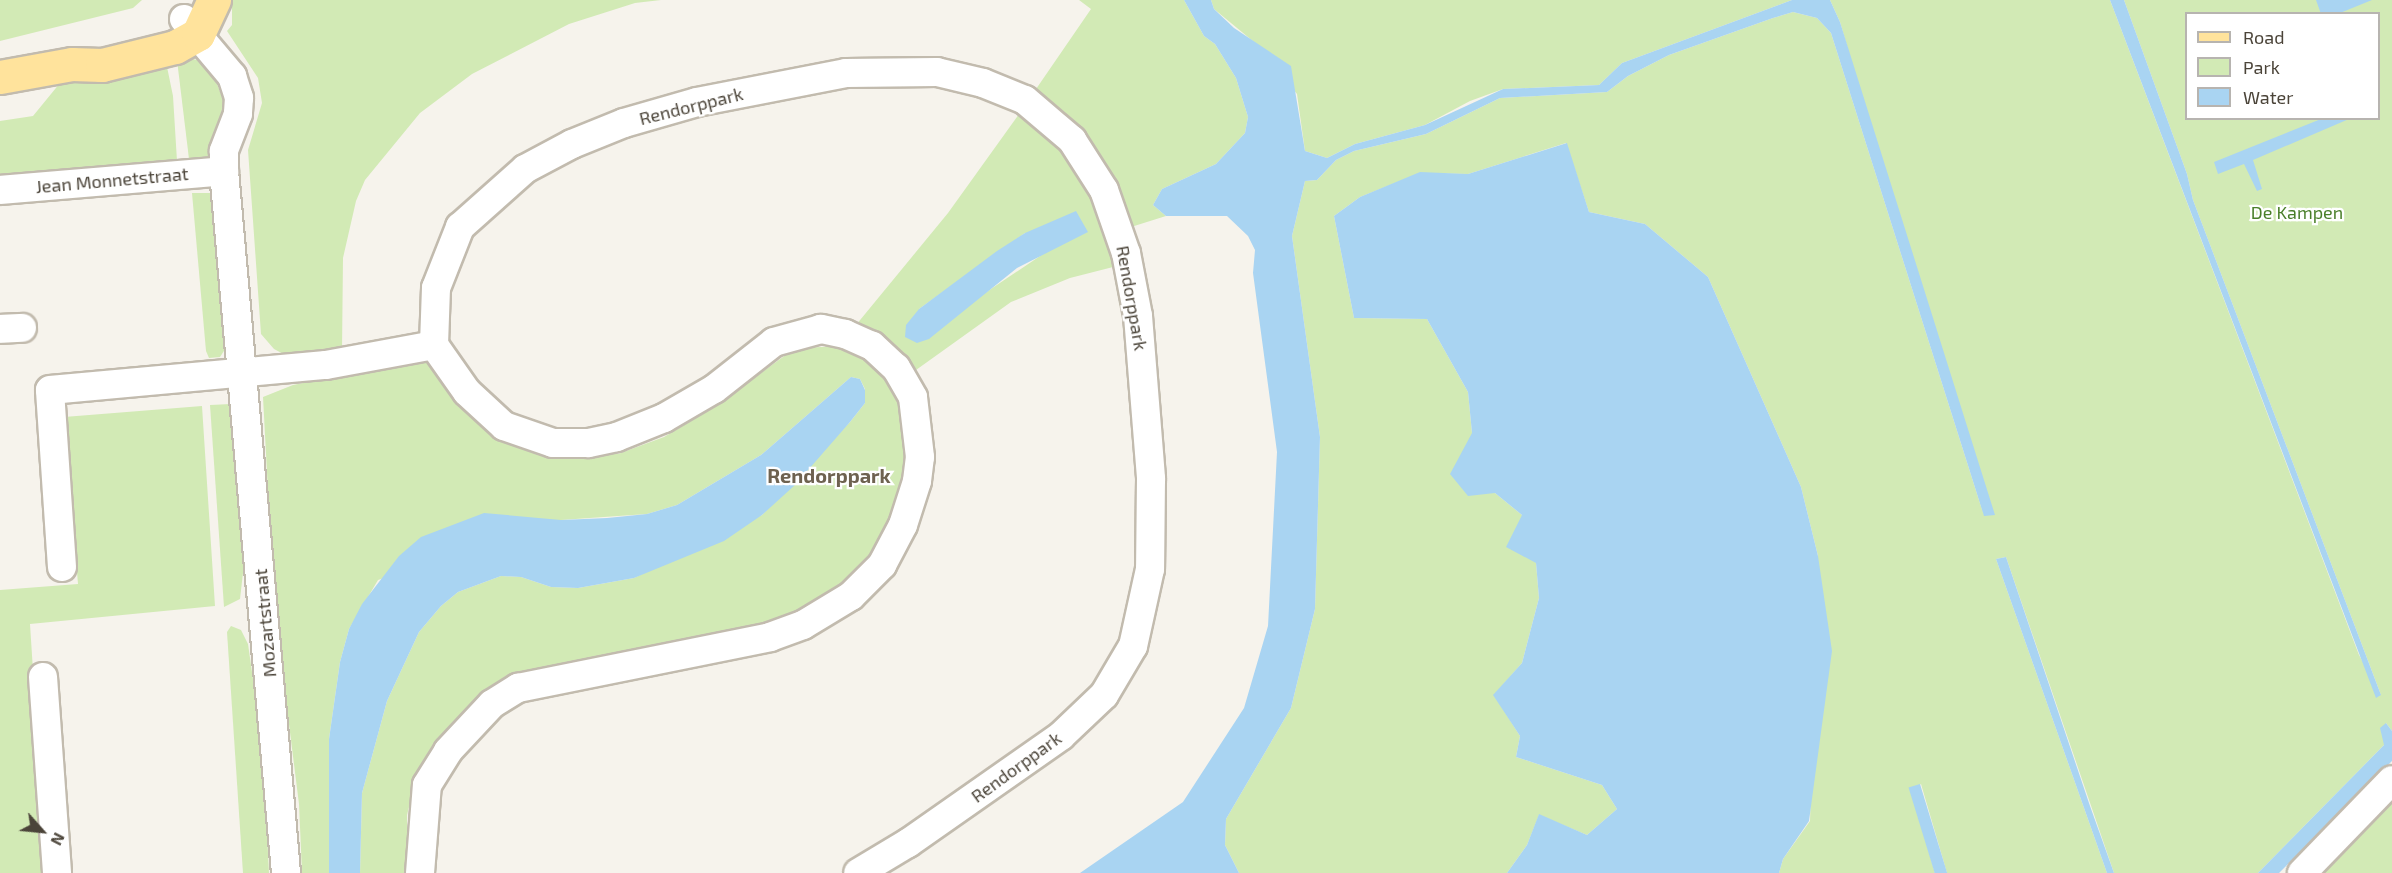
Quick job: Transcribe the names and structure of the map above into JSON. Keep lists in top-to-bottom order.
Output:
{
  "streets": {
    "street": ["Rendorppark", "Jean Monnetstraat", "Mozartstraat"]
  },
  "crossings": [
    ["Jean Monnetstraat", "Mozartstraat"]
  ],
  "districts": ["Rendorppark"],
  "parks": ["De Kampen"],
  "legend": ["Road", "Park", "Water"],
  "north": "bottom right"
}
